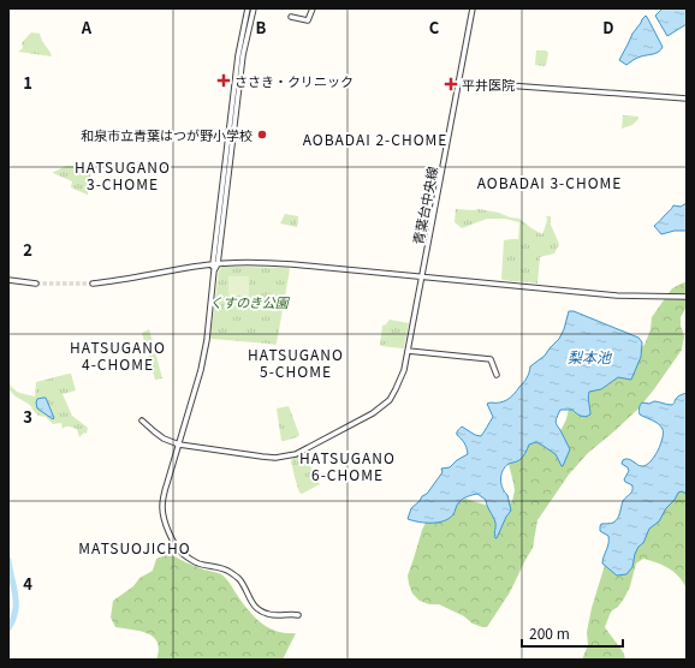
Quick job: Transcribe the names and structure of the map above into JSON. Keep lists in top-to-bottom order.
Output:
{
  "streets": {
    "street": ["青葉台中央線"]
  },
  "districts": [
    "AOBADAI 2-CHOME",
    "HATSUGANO 3-CHOME",
    "AOBADAI 3-CHOME",
    "HATSUGANO 4-CHOME",
    "HATSUGANO 5-CHOME",
    "HATSUGANO 6-CHOME",
    "MATSUOJICHO"
  ],
  "water": ["梨本池"],
  "parks": ["くすのき公園"],
  "places": {
    "health": ["ささき・クリニック", "平井医院"],
    "other": ["和泉市立青葉はつが野小学校"]
  },
  "scale_bar": "200 m",
  "grid": {
    "columns": [
      "A",
      "B",
      "C",
      "D"
    ],
    "rows": [
      "1",
      "2",
      "3",
      "4"
    ]
  }
}
